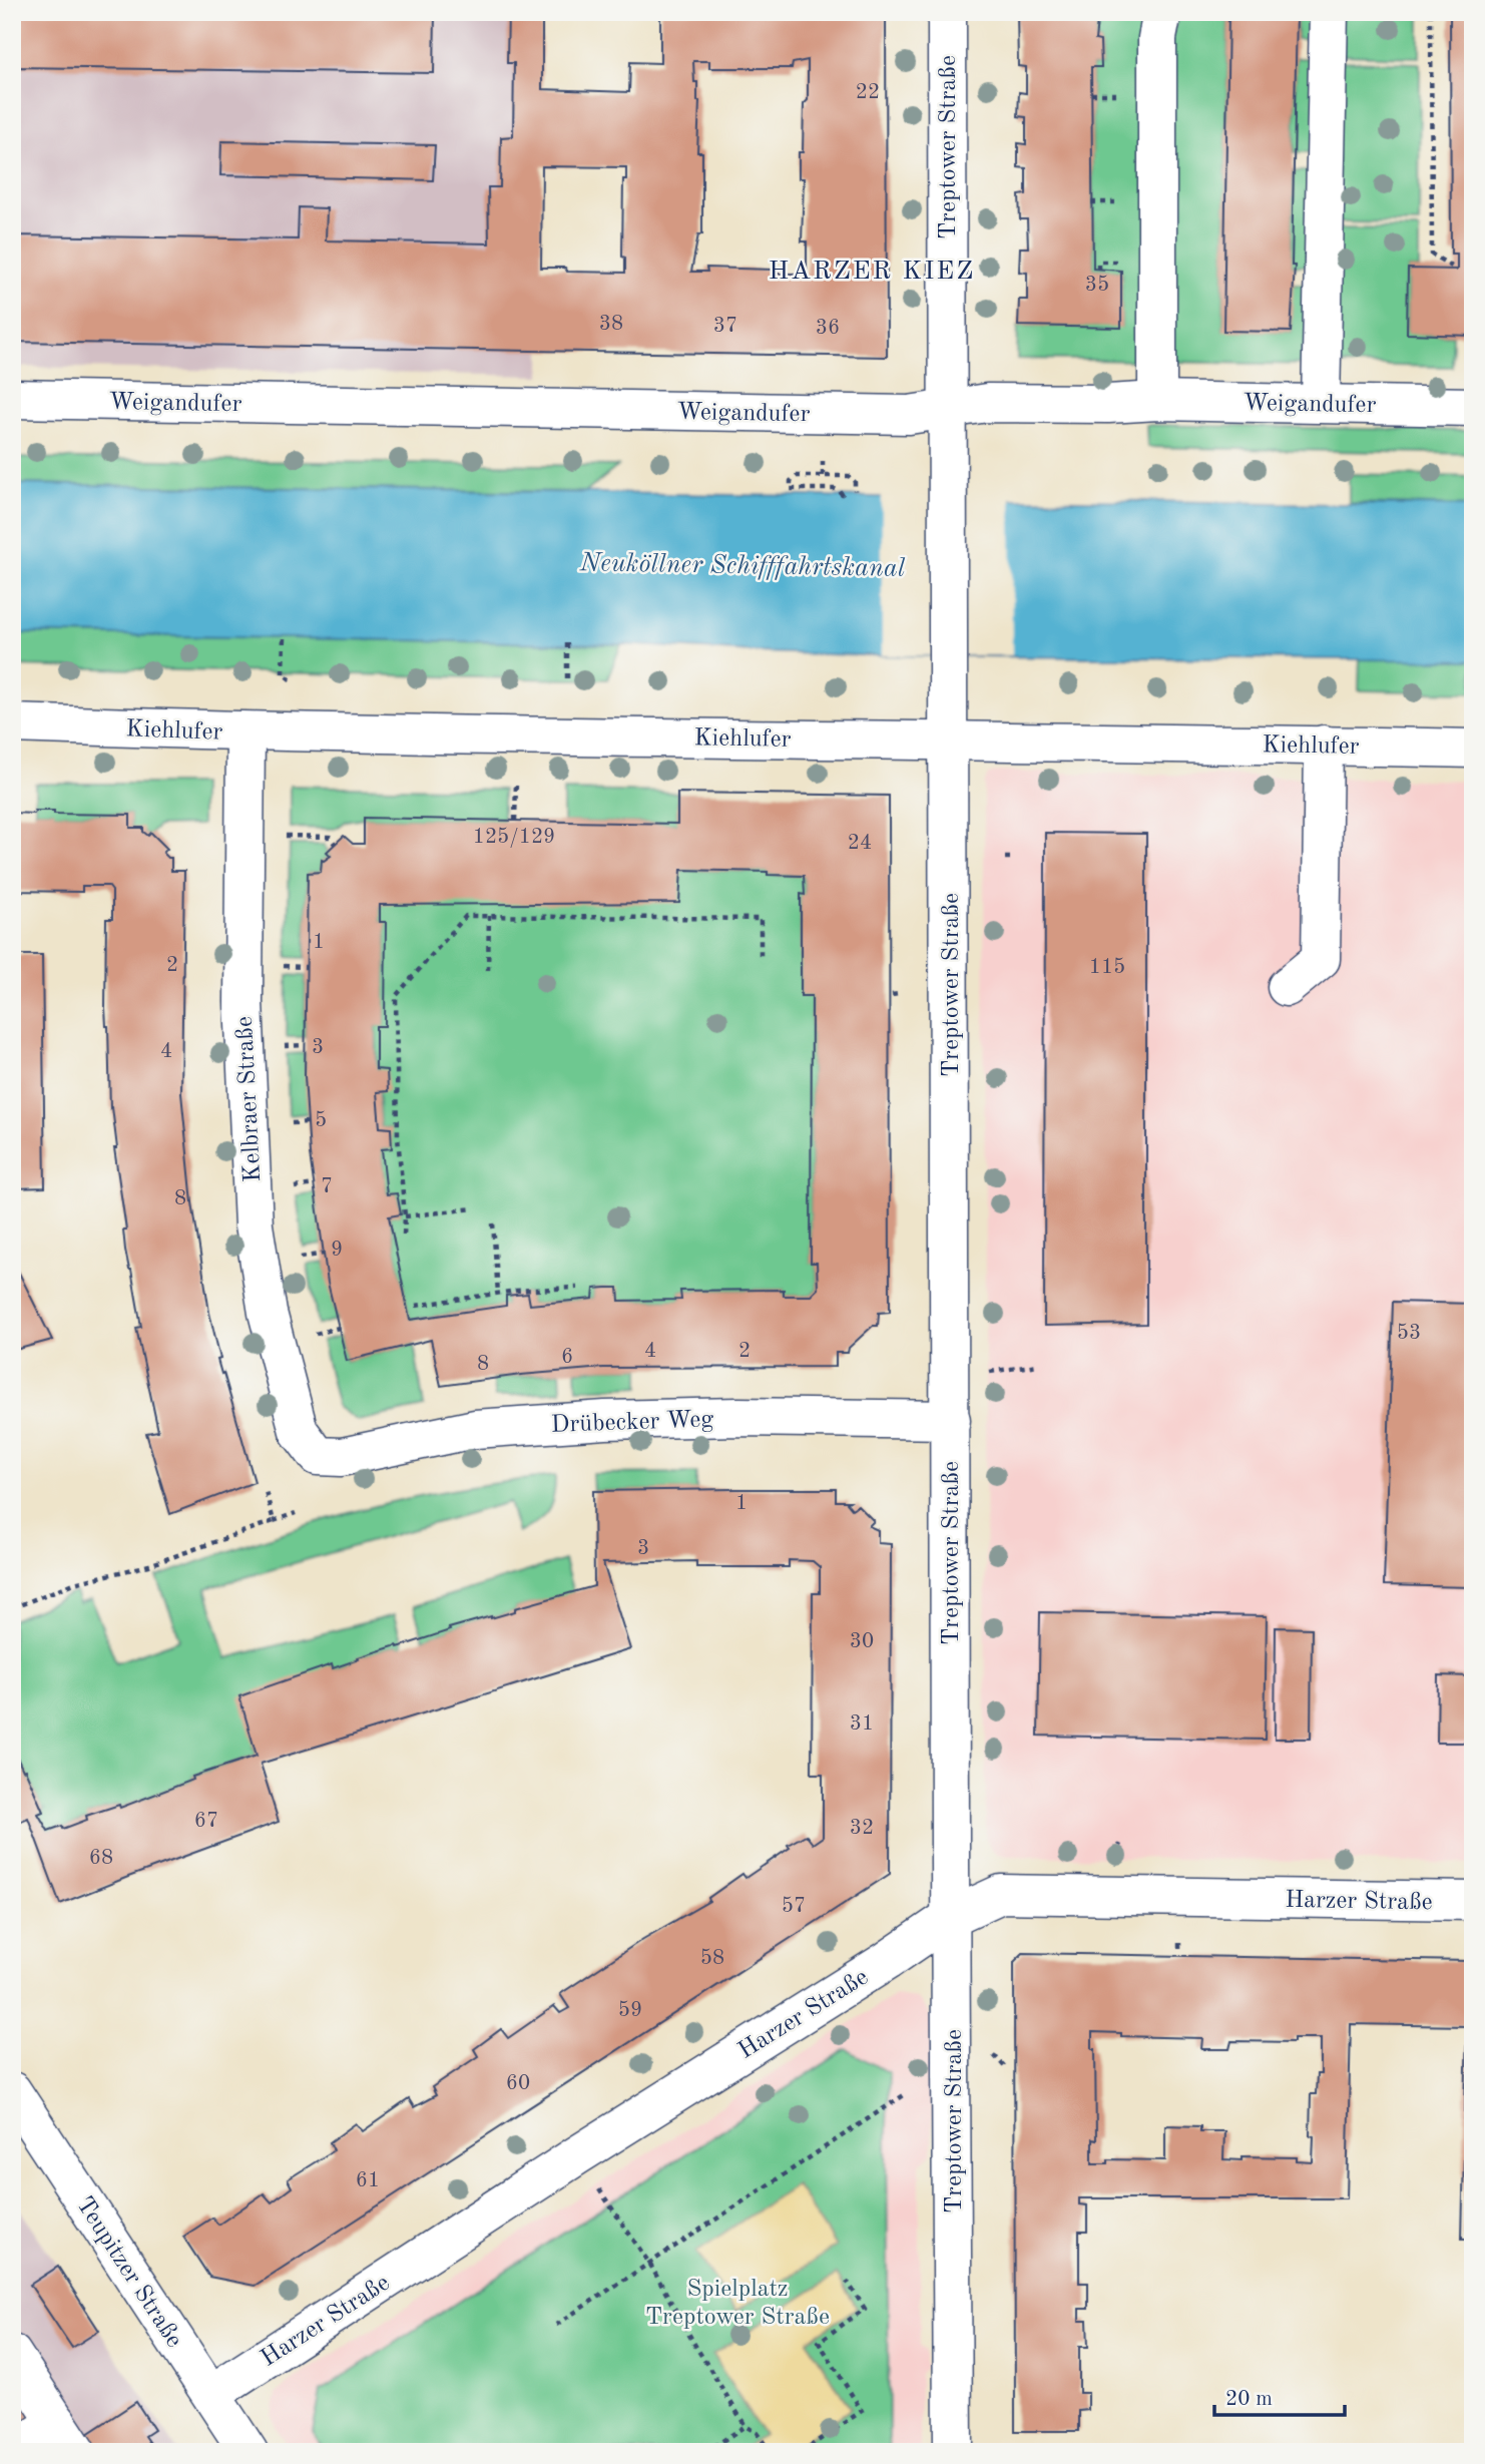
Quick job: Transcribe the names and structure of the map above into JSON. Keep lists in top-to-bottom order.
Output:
{
  "streets": {
    "street": [
      "Treptower Straße",
      "Weigandufer",
      "Kiehlufer",
      "Kelbraer Straße",
      "Drübecker Weg",
      "Harzer Straße",
      "Teupitzer Straße"
    ]
  },
  "crossings": [
    ["Treptower Straße", "Weigandufer"],
    ["Treptower Straße", "Kiehlufer"],
    ["Treptower Straße", "Drübecker Weg"],
    ["Treptower Straße", "Harzer Straße"],
    ["Kiehlufer", "Kelbraer Straße"],
    ["Kelbraer Straße", "Drübecker Weg"],
    ["Harzer Straße", "Teupitzer Straße"]
  ],
  "districts": ["HARZER KIEZ"],
  "water": ["Neuköllner Schifffahrtskanal"],
  "parks": ["Spielplatz Treptower Straße"],
  "house_numbers": [
    "22",
    "35",
    "38",
    "37",
    "36",
    "125/129",
    "24",
    "1",
    "2",
    "115",
    "3",
    "4",
    "5",
    "7",
    "8",
    "9",
    "53",
    "4",
    "2",
    "6",
    "8",
    "1",
    "3",
    "30",
    "31",
    "67",
    "32",
    "68",
    "57",
    "58",
    "59",
    "60",
    "61"
  ],
  "scale_bar": "20 m"
}
